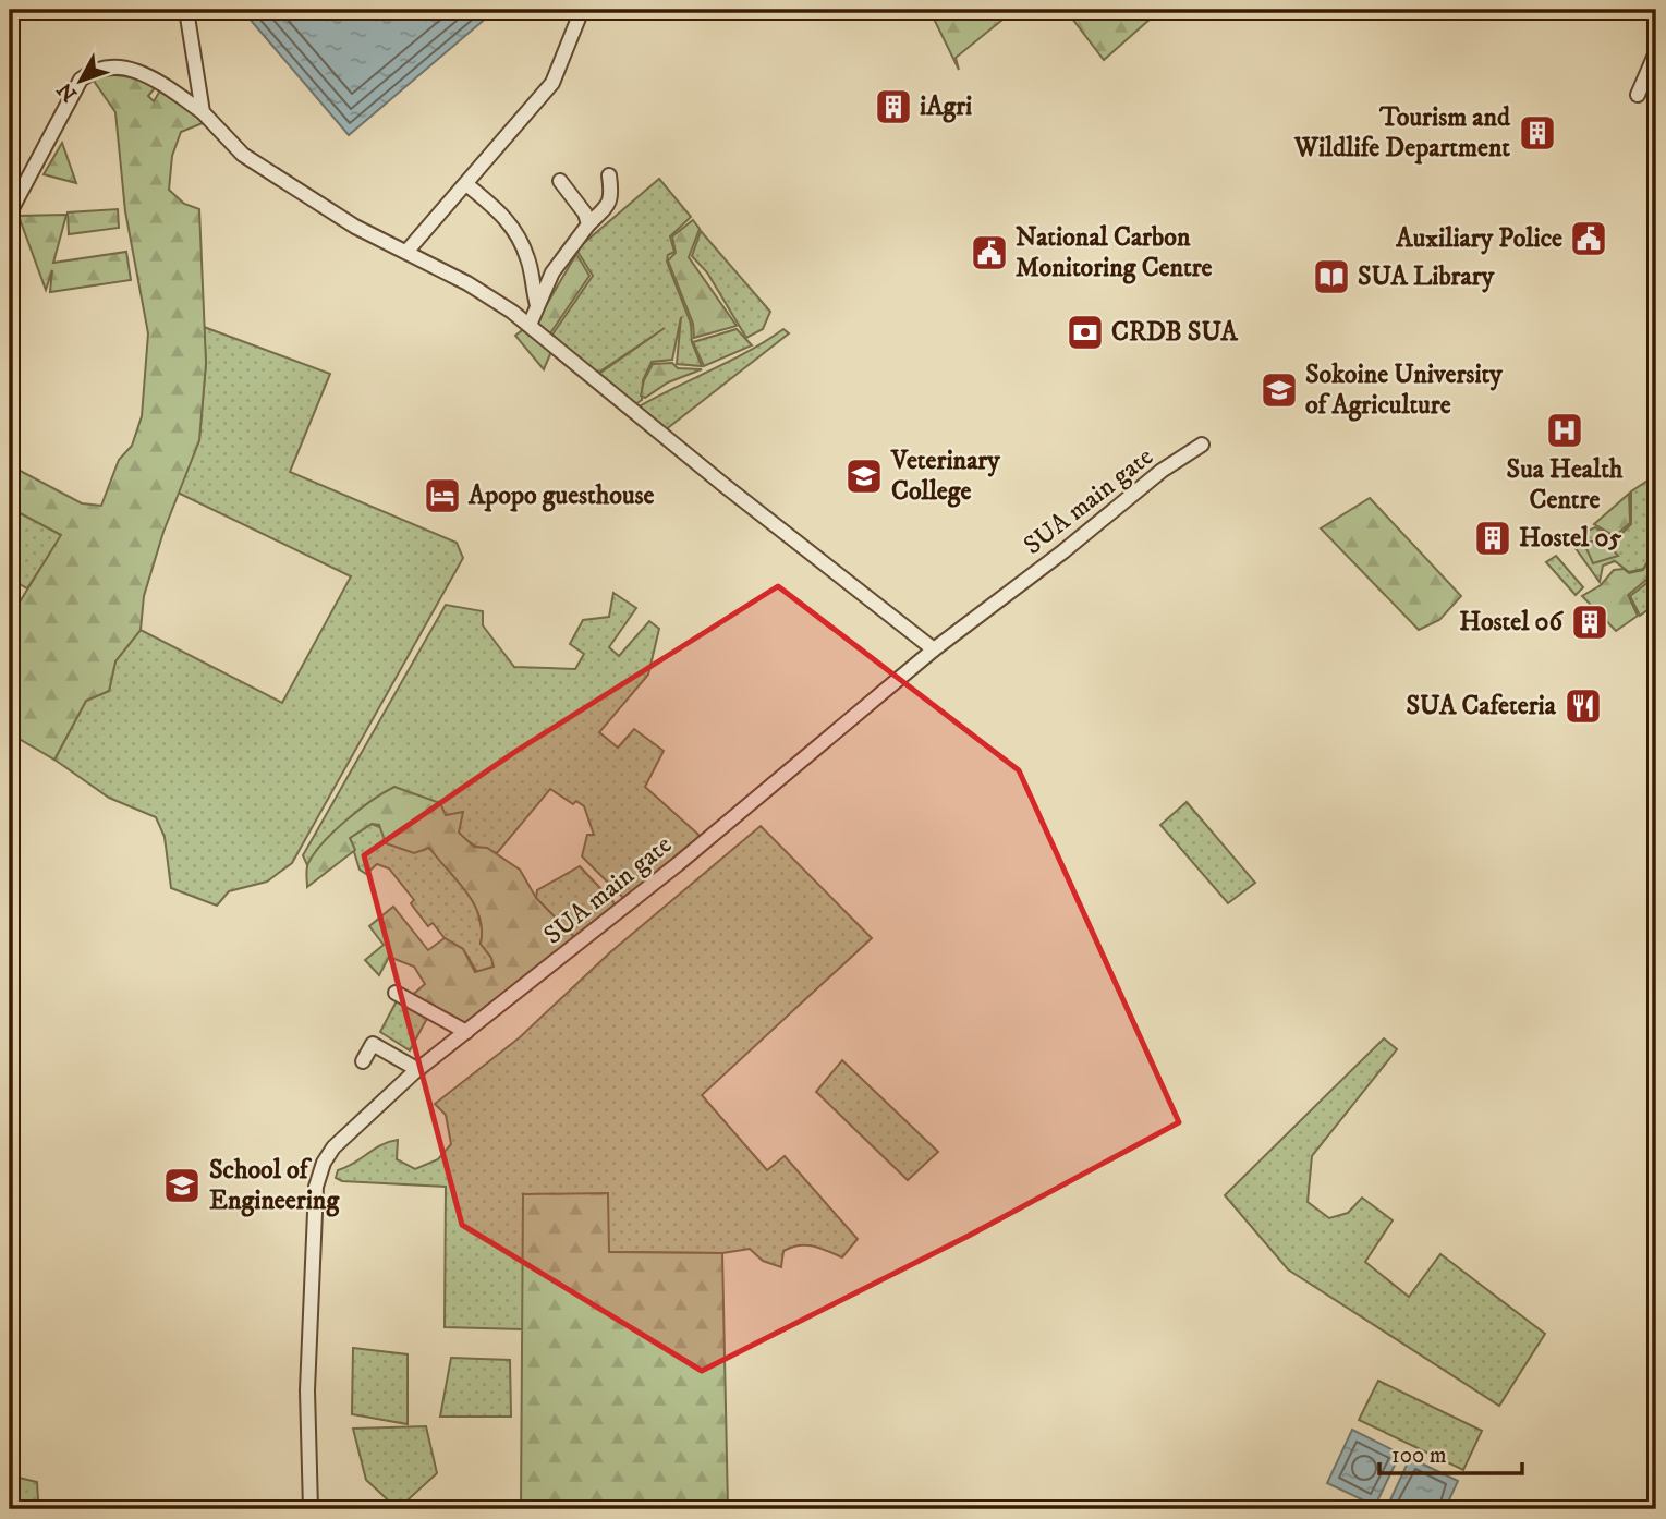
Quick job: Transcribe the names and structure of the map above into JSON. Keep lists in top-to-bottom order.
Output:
{
  "streets": {
    "street": ["SUA main gate"]
  },
  "places": {
    "building": [
      "iAgri",
      "Tourism and Wildlife Department",
      "Hostel 05",
      "Hostel 06"
    ],
    "public building": ["Auxiliary Police", "National Carbon Monitoring Centre"],
    "library": ["SUA Library"],
    "bank": ["CRDB SUA"],
    "school or university": ["Sokoine University of Agriculture", "Veterinary College", "School of Engineering"],
    "hospital": ["Sua Health Centre"],
    "hotel": ["Apopo guesthouse"],
    "restaurant": ["SUA Cafeteria"]
  },
  "scale_bar": "100 m",
  "north": "bottom left"
}
